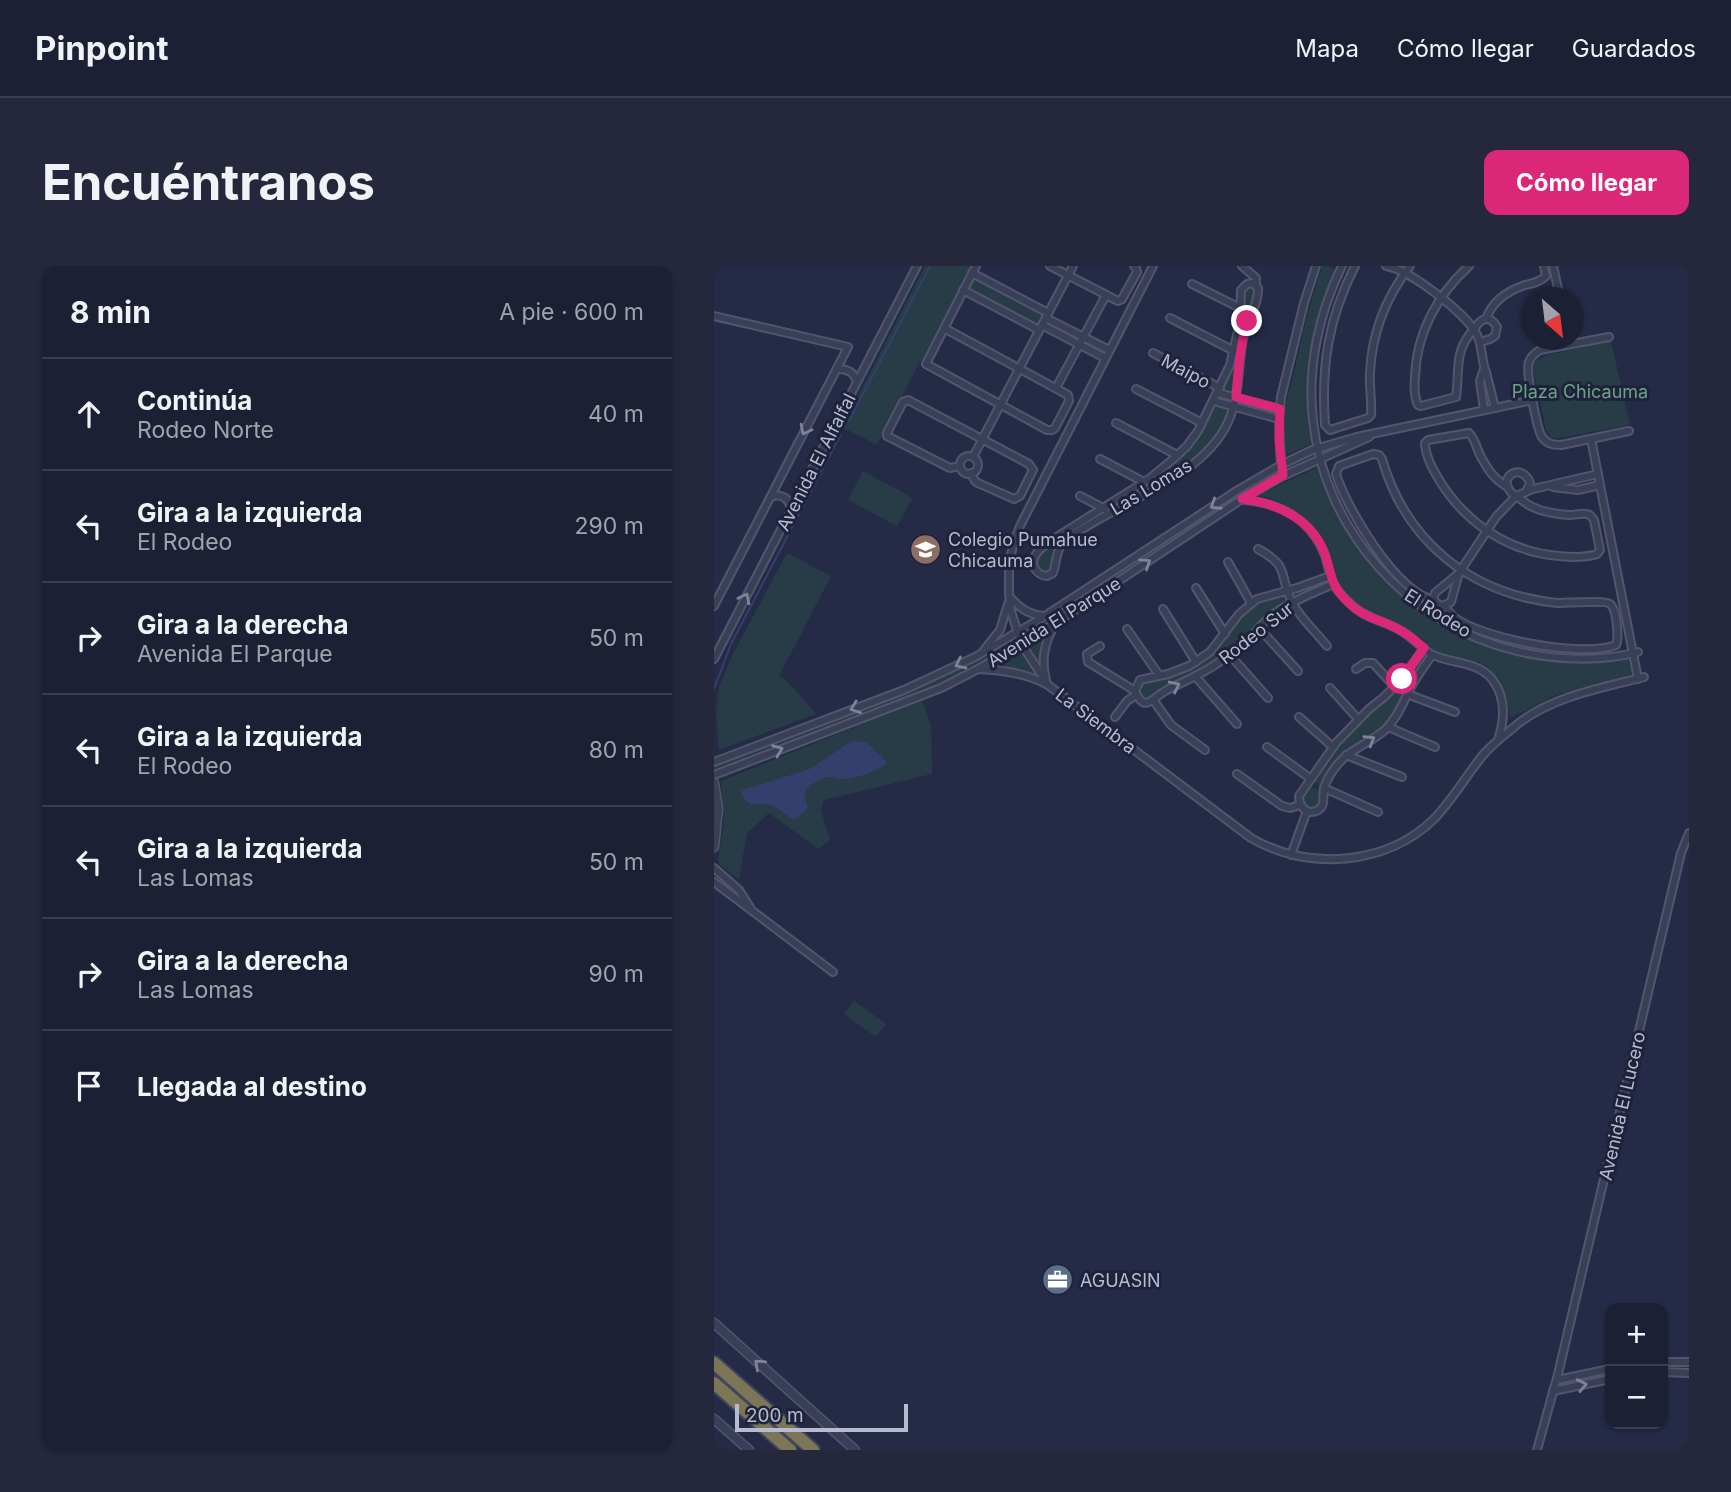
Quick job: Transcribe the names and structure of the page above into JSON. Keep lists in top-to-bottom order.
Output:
{
  "streets": {
    "street": [
      "Maipo",
      "Avenida El Alfalfal",
      "Las Lomas",
      "El Rodeo",
      "Avenida El Parque",
      "Rodeo Sur",
      "La Siembra",
      "Avenida El Lucero"
    ]
  },
  "crossings": [
    ["Maipo", "Las Lomas"],
    ["El Rodeo", "Avenida El Parque"],
    ["El Rodeo", "Rodeo Sur"],
    ["El Rodeo", "La Siembra"],
    ["Avenida El Parque", "La Siembra"]
  ],
  "parks": ["Plaza Chicauma"],
  "places": {
    "school or university": ["Colegio Pumahue Chicauma"],
    "office": ["AGUASIN"]
  },
  "scale_bar": "200 m",
  "north": "bottom right",
  "page": {
    "header": "Pinpoint",
    "nav": ["Mapa", "Cómo llegar", "Guardados"],
    "buttons": "Cómo llegar",
    "title": "Encuéntranos",
    "heading": ["8 min", "A pie · 600 m"],
    "list": [
      ["Continúa", "Rodeo Norte", "40 m"],
      ["Gira a la izquierda", "El Rodeo", "290 m"],
      ["Gira a la derecha", "Avenida El Parque", "50 m"],
      ["Gira a la izquierda", "El Rodeo", "80 m"],
      ["Gira a la izquierda", "Las Lomas", "50 m"],
      ["Gira a la derecha", "Las Lomas", "90 m"],
      "Llegada al destino"
    ],
    "map_buttons": ["+", "−"],
    "scale": "200 m"
  }
}
